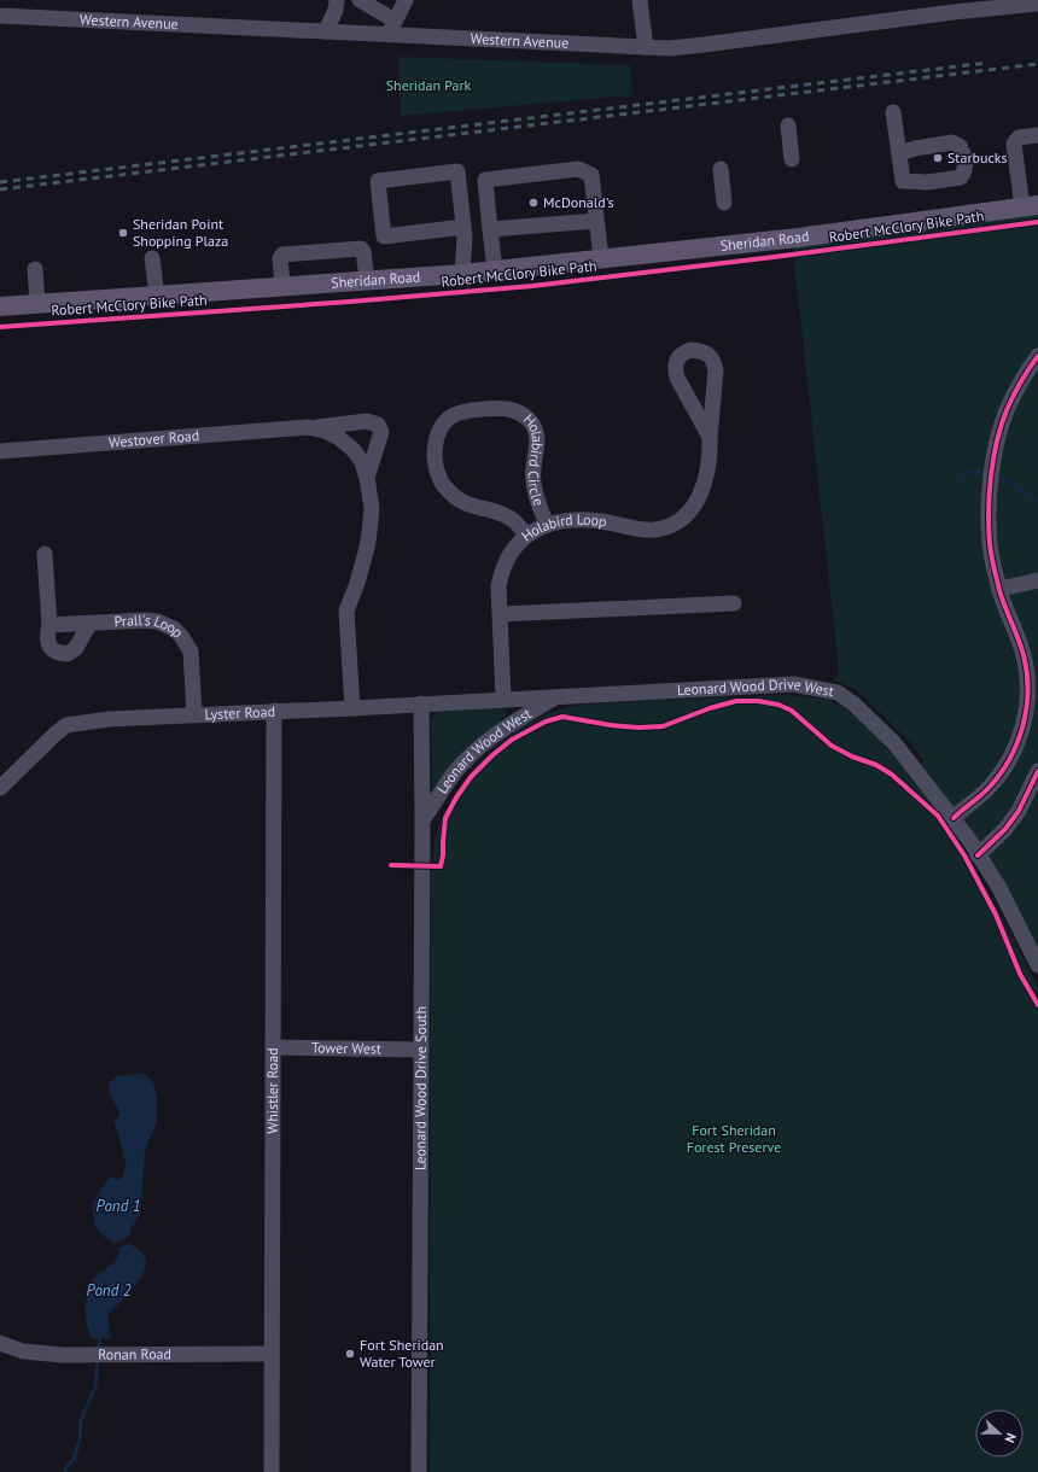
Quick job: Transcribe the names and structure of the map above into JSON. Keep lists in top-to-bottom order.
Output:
{
  "streets": {
    "main road": ["Sheridan Road"],
    "street": [
      "Western Avenue",
      "Westover Road",
      "Holabird Circle",
      "Holabird Loop",
      "Prall's Loop",
      "Leonard Wood Drive West",
      "Lyster Road",
      "Leonard Wood West",
      "Tower West",
      "Leonard Wood Drive South",
      "Whistler Road",
      "Ronan Road"
    ],
    "cycle path": ["Robert McClory Bike Path"]
  },
  "crossings": [
    ["Westover Road", "Lyster Road"],
    ["Holabird Circle", "Holabird Loop"],
    ["Holabird Loop", "Leonard Wood Drive West"],
    ["Holabird Loop", "Lyster Road"],
    ["Prall's Loop", "Lyster Road"],
    ["Leonard Wood Drive West", "Lyster Road"],
    ["Leonard Wood Drive West", "Leonard Wood West"],
    ["Lyster Road", "Leonard Wood Drive South"],
    ["Lyster Road", "Whistler Road"],
    ["Leonard Wood West", "Leonard Wood Drive South"],
    ["Tower West", "Leonard Wood Drive South"],
    ["Tower West", "Whistler Road"],
    ["Whistler Road", "Ronan Road"]
  ],
  "water": ["Pond 1", "Pond 2"],
  "parks": ["Sheridan Park", "Fort Sheridan Forest Preserve"],
  "places": [
    "Starbucks",
    "McDonald's",
    "Sheridan Point Shopping Plaza",
    "Fort Sheridan Water Tower"
  ],
  "north": "right"
}
